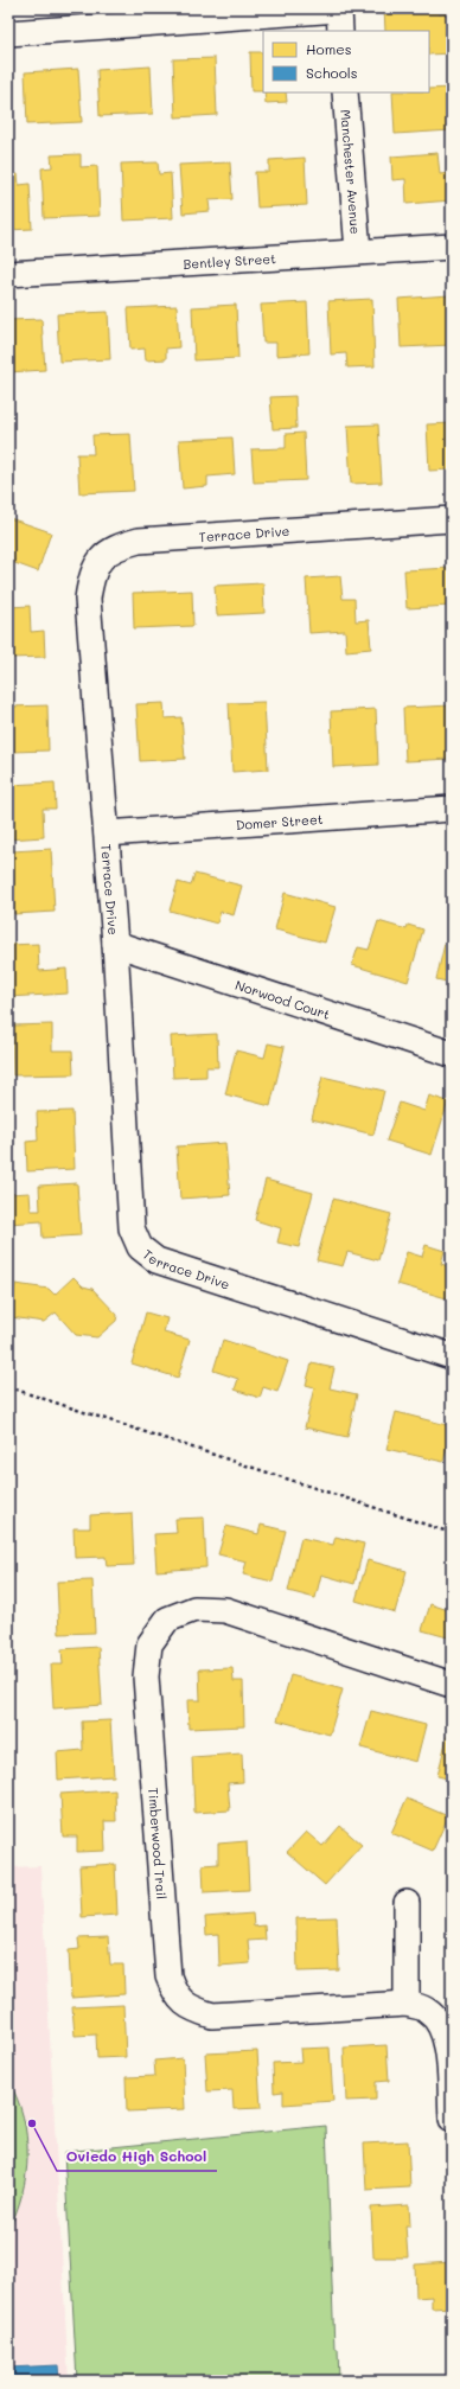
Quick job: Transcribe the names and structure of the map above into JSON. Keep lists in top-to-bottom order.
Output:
{
  "streets": {
    "street": [
      "Manchester Avenue",
      "Bentley Street",
      "Terrace Drive",
      "Domer Street",
      "Norwood Court",
      "Timberwood Trail"
    ]
  },
  "crossings": [
    ["Manchester Avenue", "Bentley Street"],
    ["Terrace Drive", "Domer Street"],
    ["Terrace Drive", "Norwood Court"]
  ],
  "places": ["Oviedo High School"],
  "legend": ["Homes", "Schools"]
}
